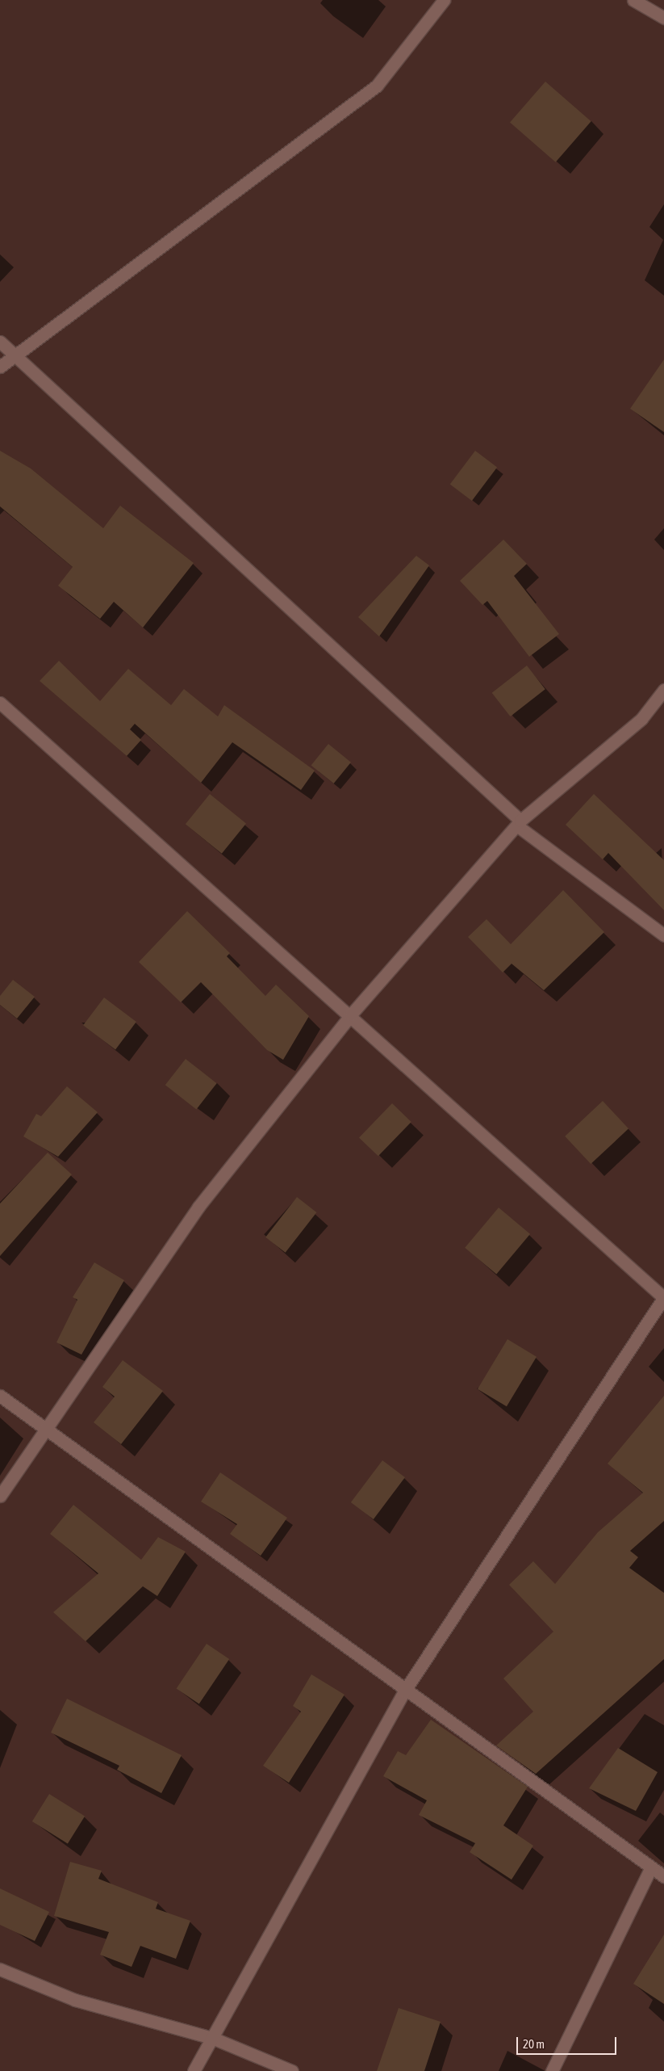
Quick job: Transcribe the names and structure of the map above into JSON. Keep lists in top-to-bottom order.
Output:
{
  "scale_bar": "20 m"
}
